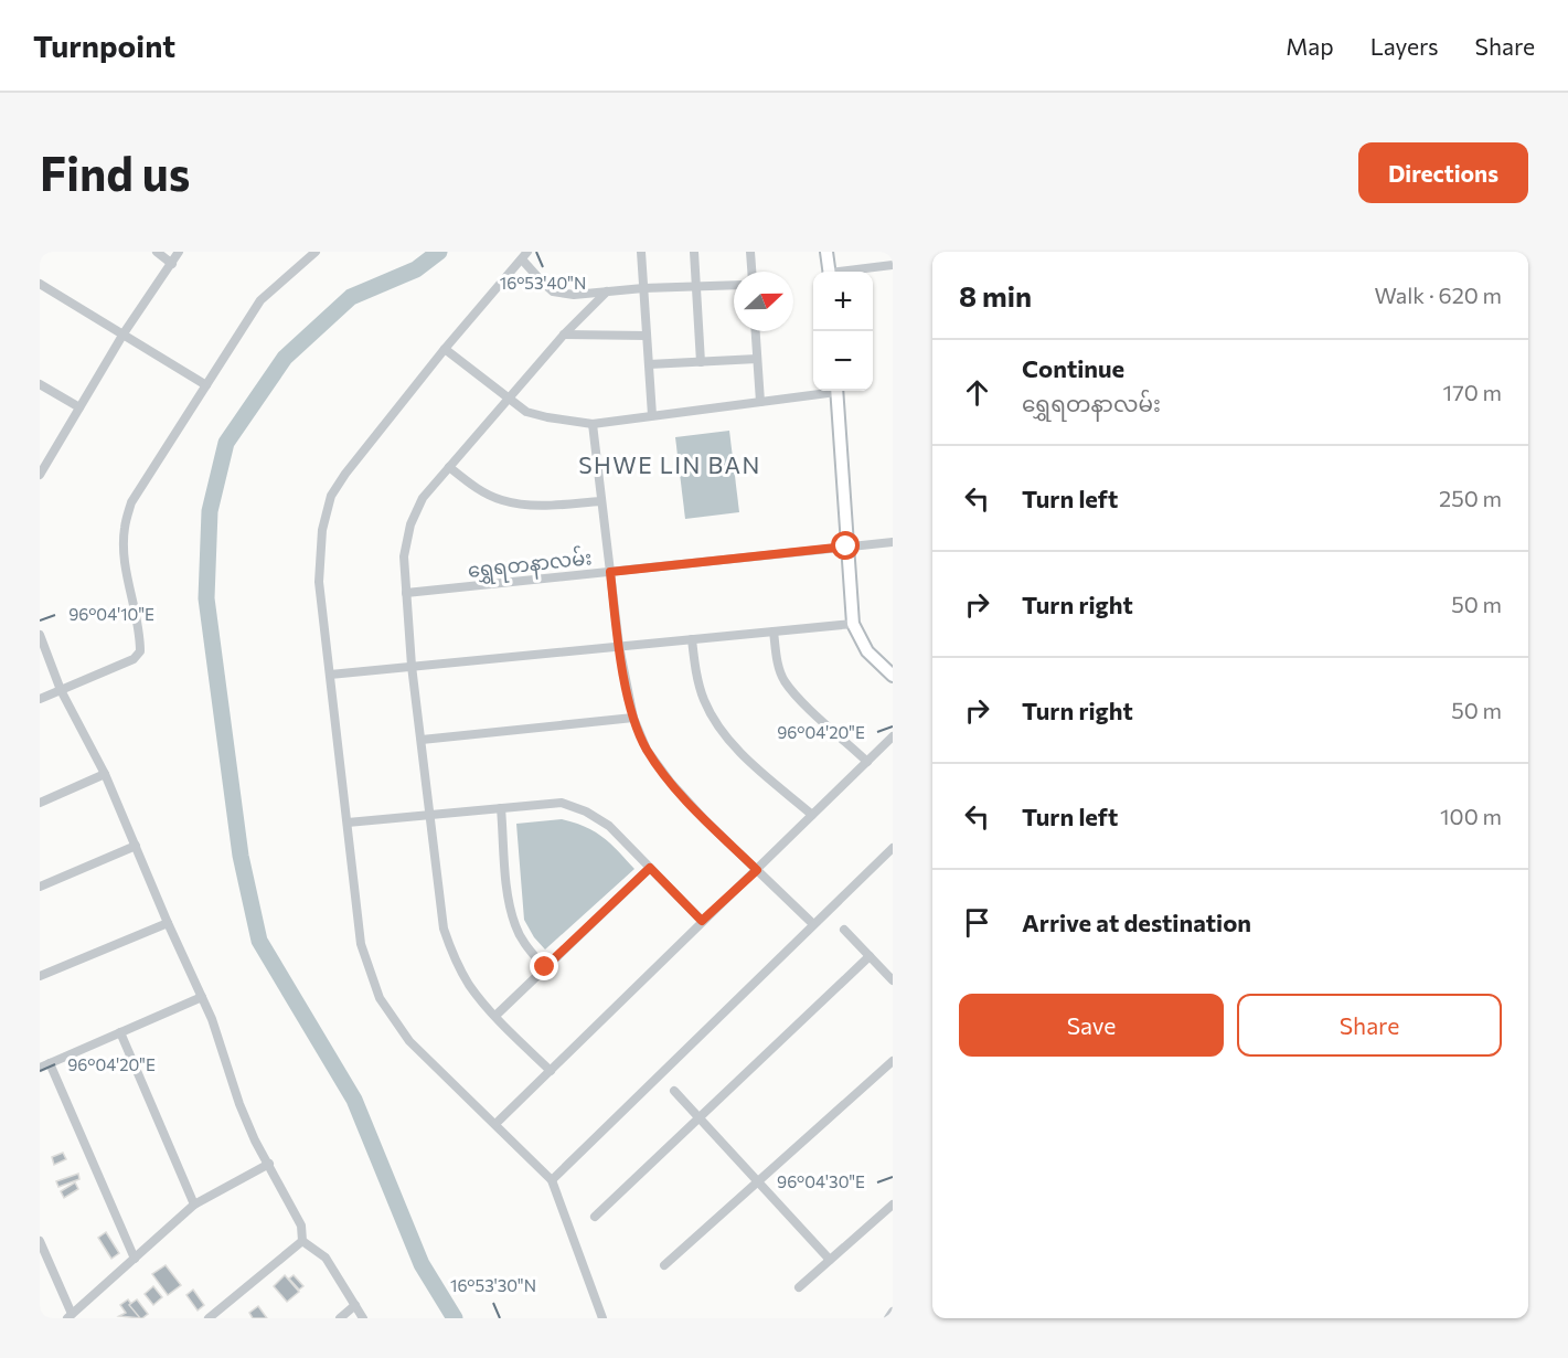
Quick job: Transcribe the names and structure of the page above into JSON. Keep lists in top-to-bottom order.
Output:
{
  "streets": {
    "street": ["ရွှေရတနာလမ်း"]
  },
  "districts": ["SHWE LIN BAN"],
  "north": "right",
  "page": {
    "header": "Turnpoint",
    "nav": ["Map", "Layers", "Share"],
    "buttons": [
      "Directions",
      ["Save", "Share"]
    ],
    "title": "Find us",
    "heading": ["8 min", "Walk · 620 m"],
    "map_buttons": ["+", "−"],
    "list": [
      ["Continue", "ရွှေရတနာလမ်း", "170 m"],
      ["Turn left", "250 m"],
      ["Turn right", "50 m"],
      ["Turn right", "50 m"],
      ["Turn left", "100 m"],
      "Arrive at destination"
    ]
  },
  "coordinates": [
    "16°53'40\"N",
    "96°04'10\"E",
    "96°04'20\"E",
    "96°04'30\"E",
    "16°53'30\"N"
  ]
}
